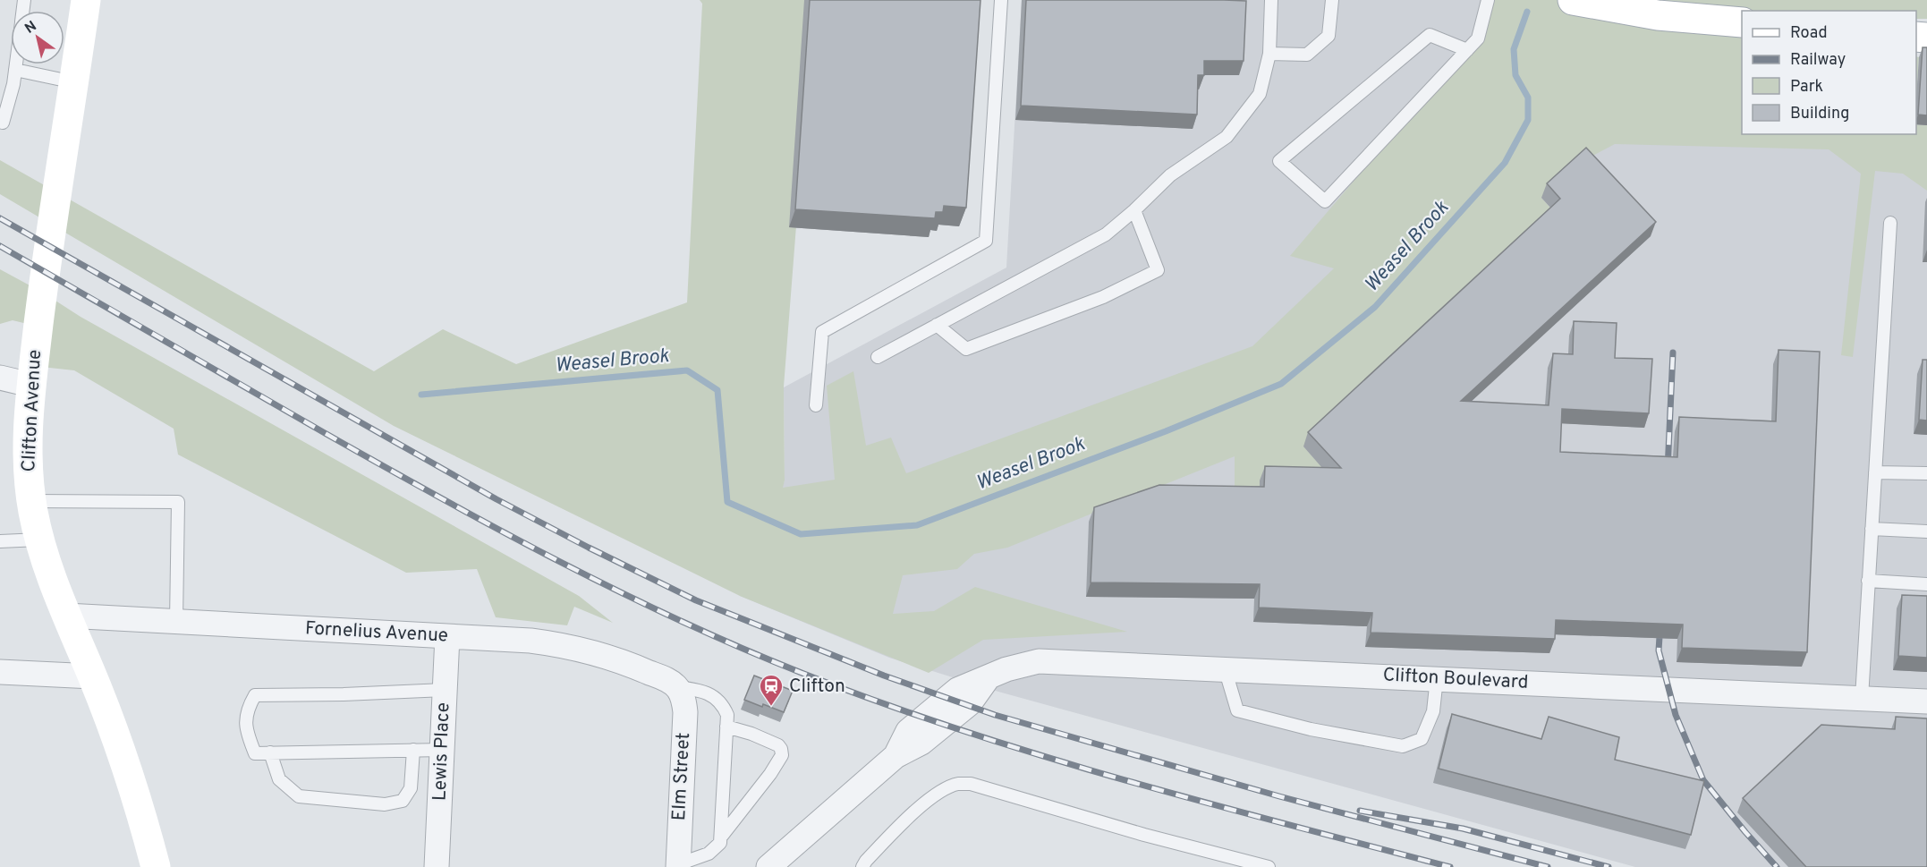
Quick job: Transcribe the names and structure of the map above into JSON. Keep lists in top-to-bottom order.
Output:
{
  "streets": {
    "main road": ["Clifton Avenue"],
    "street": [
      "Fornelius Avenue",
      "Clifton Boulevard",
      "Lewis Place",
      "Elm Street"
    ]
  },
  "crossings": [
    ["Clifton Avenue", "Fornelius Avenue"],
    ["Fornelius Avenue", "Lewis Place"],
    ["Fornelius Avenue", "Elm Street"]
  ],
  "water": ["Weasel Brook"],
  "places": {
    "station": ["Clifton"]
  },
  "legend": [
    "Road",
    "Railway",
    "Park",
    "Building"
  ],
  "north": "top left"
}
